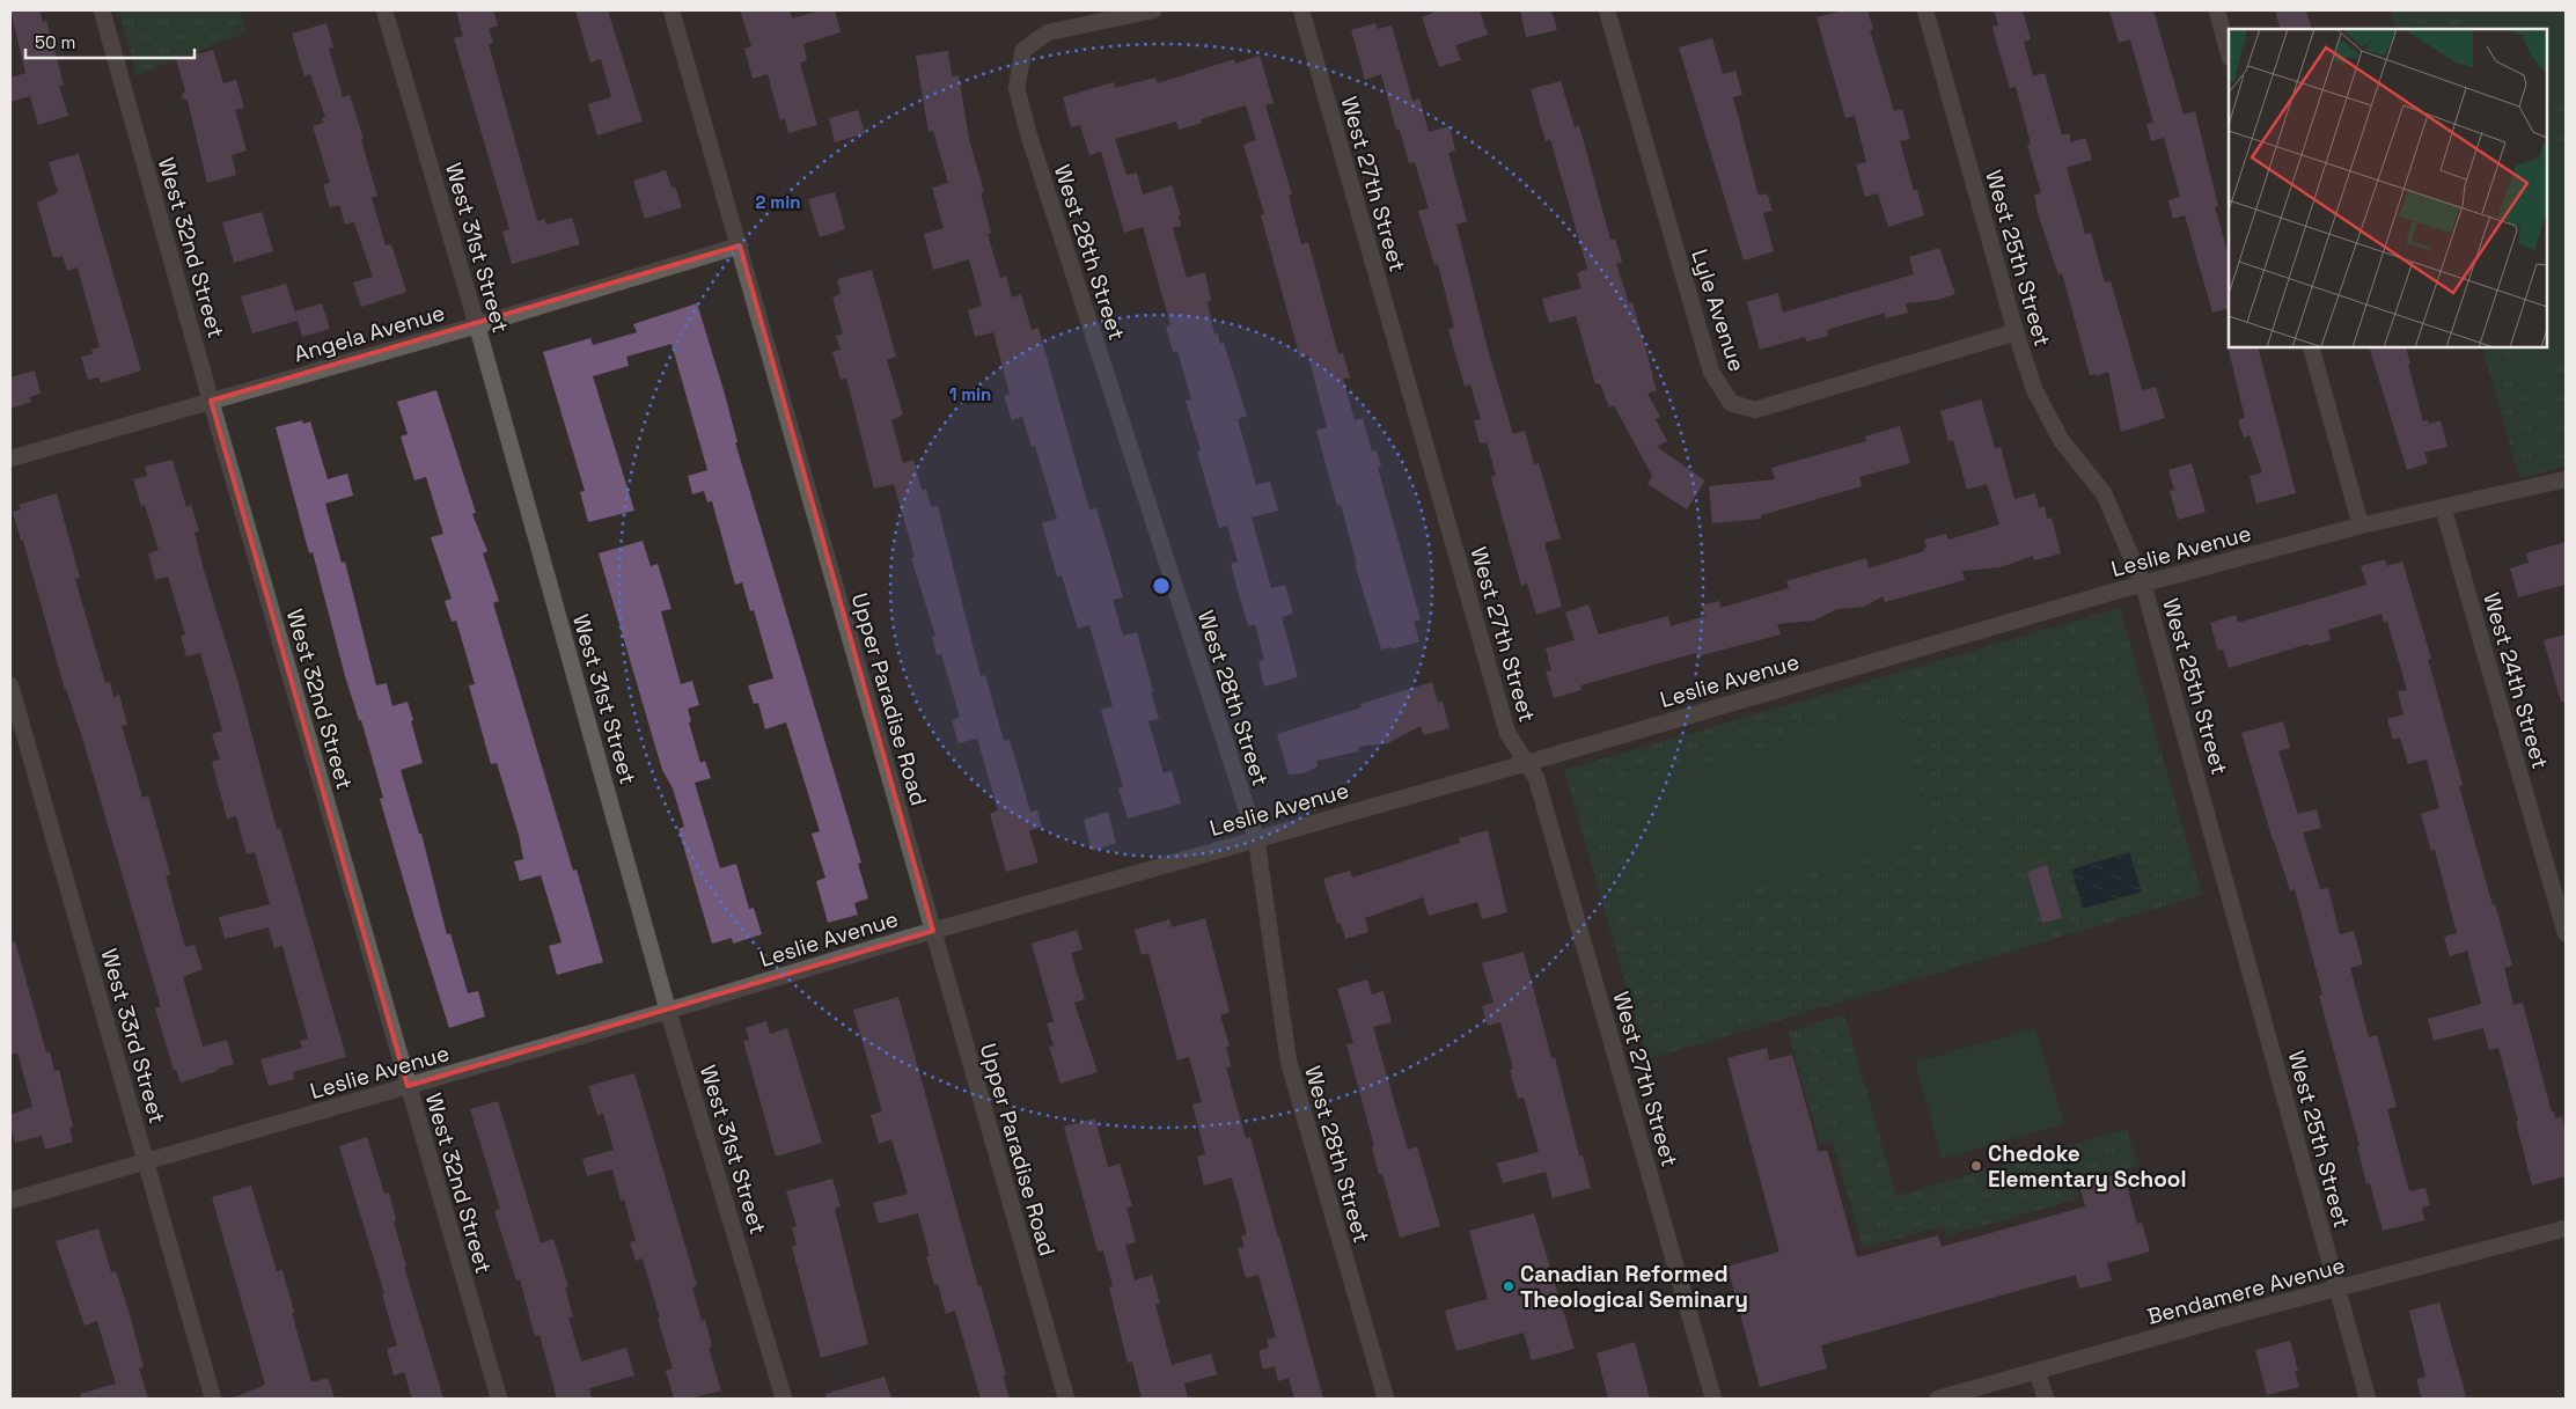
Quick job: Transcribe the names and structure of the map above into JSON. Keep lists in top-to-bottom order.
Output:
{
  "streets": {
    "street": [
      "West 27th Street",
      "West 32nd Street",
      "West 31st Street",
      "West 28th Street",
      "West 25th Street",
      "Lyle Avenue",
      "Angela Avenue",
      "Leslie Avenue",
      "West 24th Street",
      "Upper Paradise Road",
      "West 33rd Street",
      "Bendamere Avenue"
    ]
  },
  "crossings": [
    ["West 27th Street", "Leslie Avenue"],
    ["West 32nd Street", "Angela Avenue"],
    ["West 32nd Street", "Leslie Avenue"],
    ["West 31st Street", "Angela Avenue"],
    ["West 31st Street", "Leslie Avenue"],
    ["West 28th Street", "Leslie Avenue"],
    ["West 25th Street", "Lyle Avenue"],
    ["West 25th Street", "Leslie Avenue"],
    ["West 25th Street", "Bendamere Avenue"],
    ["Angela Avenue", "Upper Paradise Road"],
    ["Leslie Avenue", "West 24th Street"],
    ["Leslie Avenue", "Upper Paradise Road"],
    ["Leslie Avenue", "West 33rd Street"]
  ],
  "places": ["Chedoke Elementary School", "Canadian Reformed Theological Seminary"],
  "scale_bar": "50 m",
  "rings": ["2 min", "1 min"]
}
